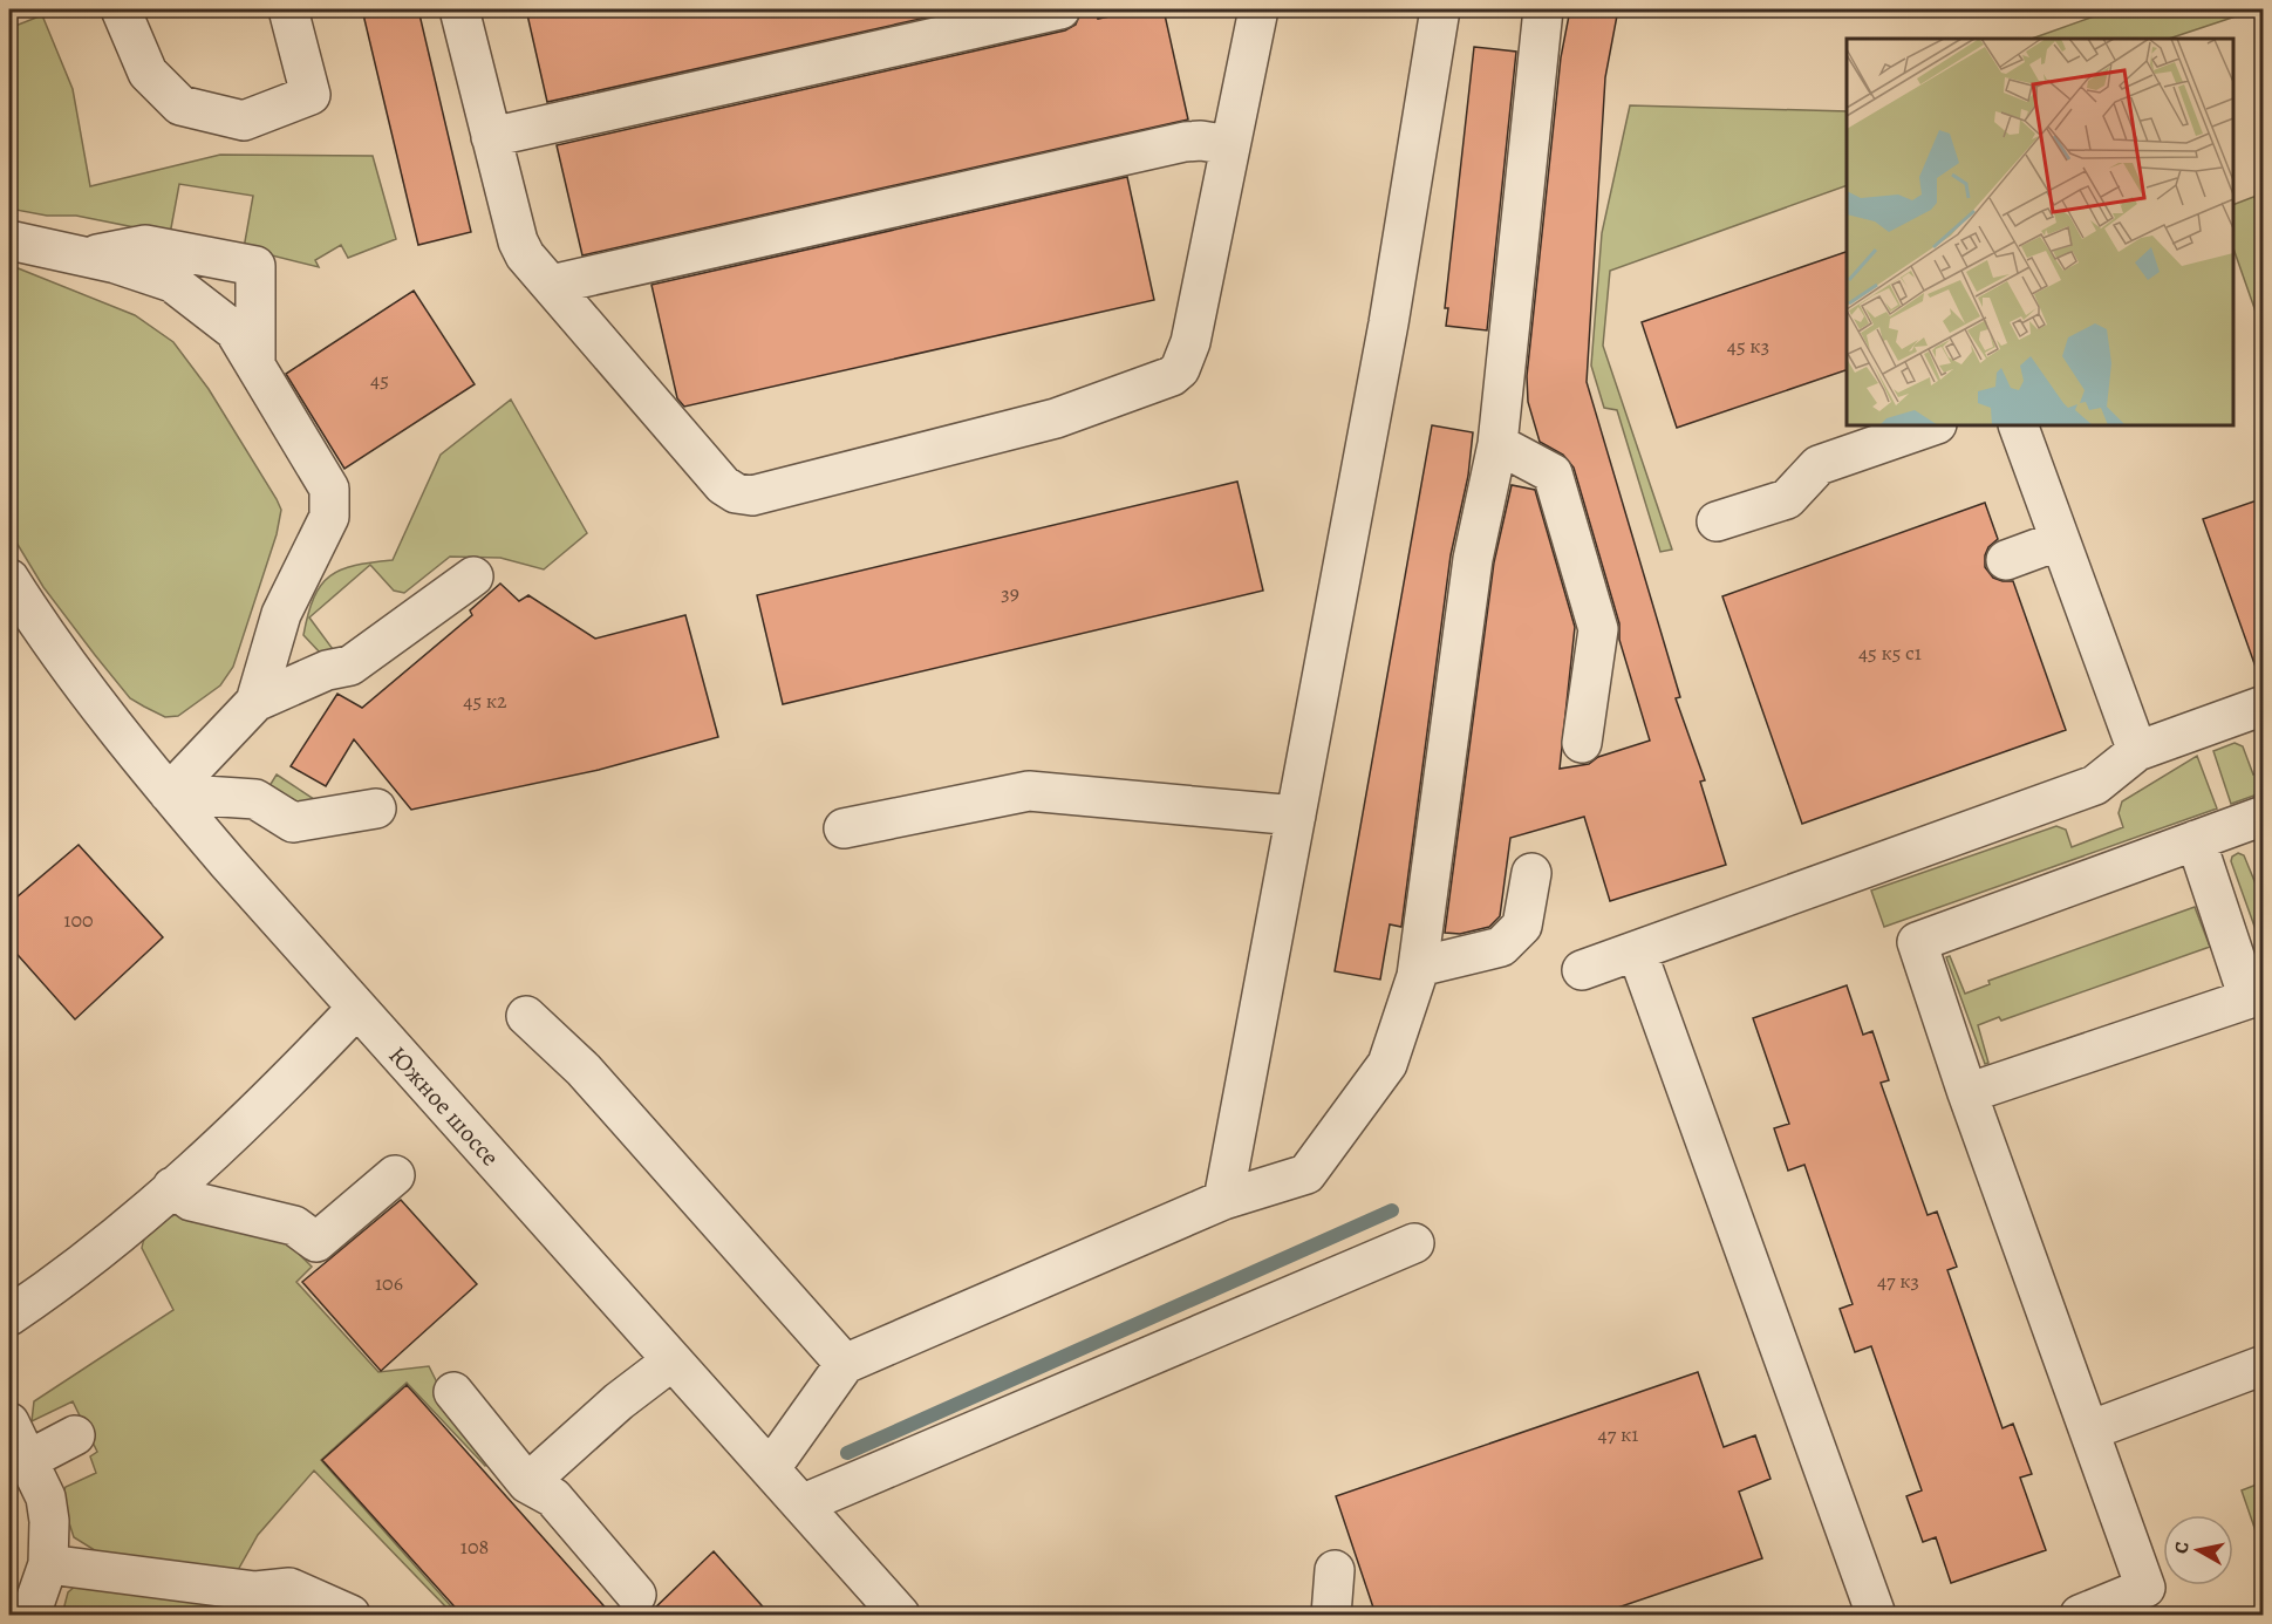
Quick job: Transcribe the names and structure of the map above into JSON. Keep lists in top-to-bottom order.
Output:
{
  "streets": {
    "street": ["Южное шоссе"]
  },
  "house_numbers": [
    "45 к3",
    "45",
    "39",
    "45 к5 с1",
    "45 к2",
    "100",
    "47 к3",
    "106",
    "47 к1",
    "108"
  ],
  "north": "left"
}
